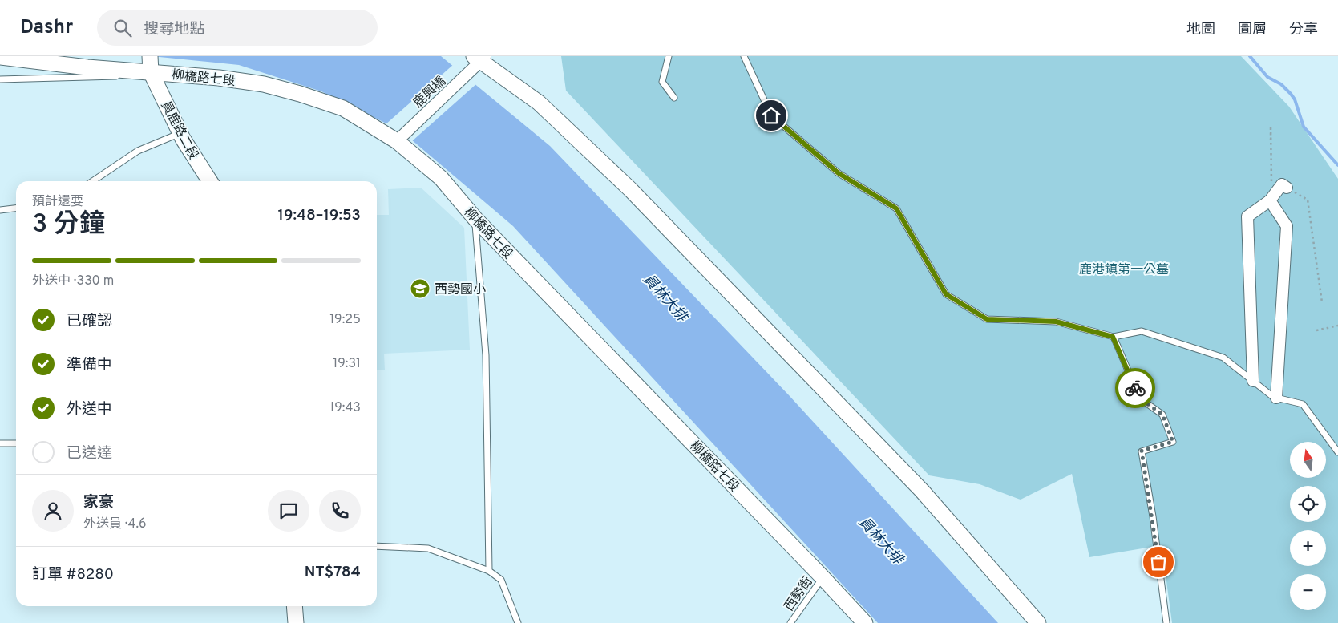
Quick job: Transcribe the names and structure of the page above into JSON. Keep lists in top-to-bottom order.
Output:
{
  "streets": {
    "main road": ["柳橋路七段", "員鹿路二段"],
    "street": ["鹿興橋"],
    "lane": ["西勢街"]
  },
  "crossings": [
    ["柳橋路七段", "鹿興橋"],
    ["柳橋路七段", "員鹿路二段"],
    ["柳橋路七段", "西勢街"]
  ],
  "water": ["員林大排"],
  "parks": ["鹿港鎮第一公墓"],
  "places": {
    "school or university": ["西勢國小"]
  },
  "north": "top",
  "page": {
    "header": "Dashr",
    "search": "搜尋地點",
    "nav": ["地圖", "圖層", "分享"],
    "heading": ["3 分鐘", "預計還要", "19:48–19:53"],
    "panel": [
      "家豪",
      "外送員 · 4.6",
      "訂單 #8280",
      "NT$784"
    ],
    "bar": "外送中 · 330 m",
    "list": [
      ["已確認", "19:25"],
      ["準備中", "19:31"],
      ["外送中", "19:43"],
      "已送達"
    ],
    "map_buttons": ["+", "−"]
  }
}
